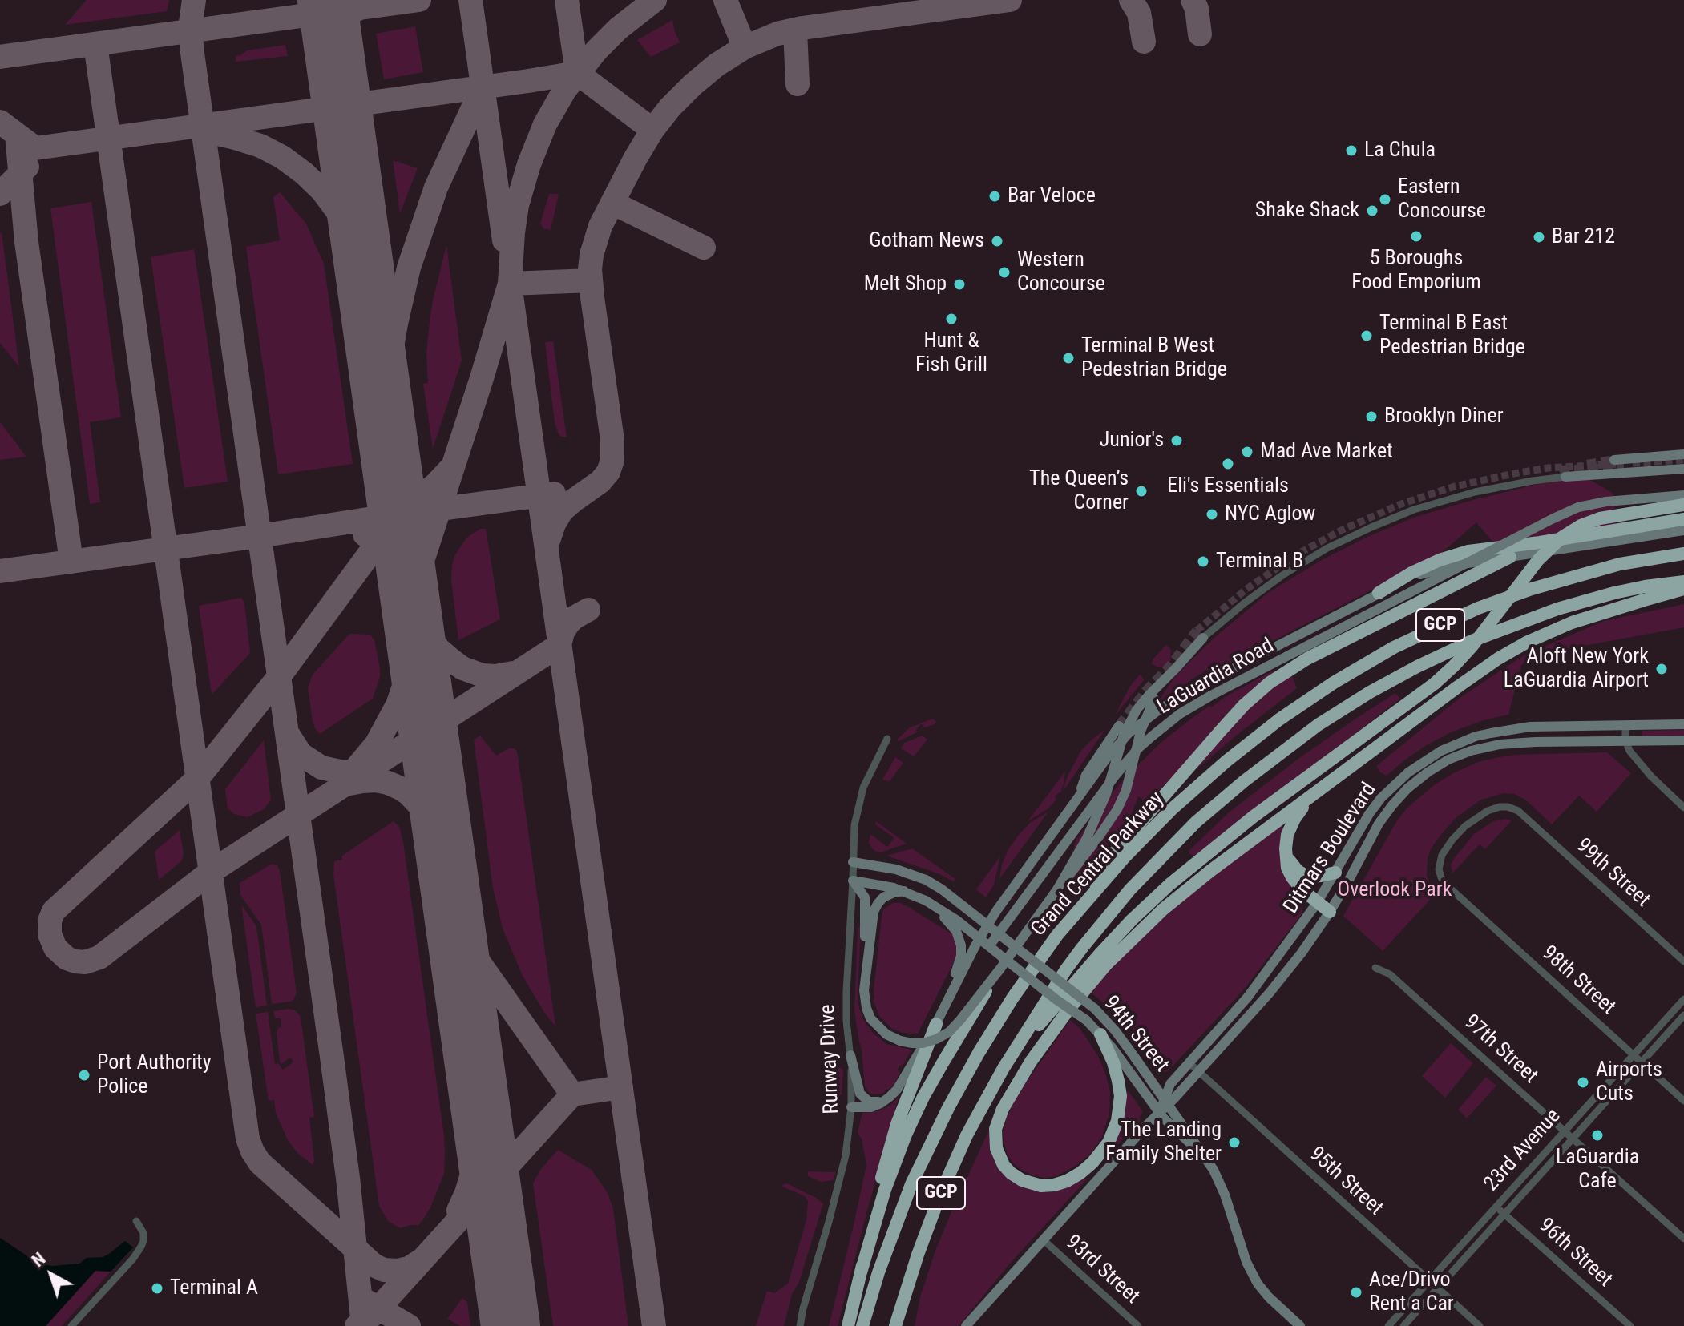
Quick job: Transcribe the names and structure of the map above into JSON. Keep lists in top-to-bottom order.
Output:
{
  "streets": {
    "highway": ["GCP", "Grand Central Parkway"],
    "street": [
      "LaGuardia Road",
      "Ditmars Boulevard",
      "99th Street",
      "98th Street",
      "94th Street",
      "97th Street",
      "Runway Drive",
      "23rd Avenue",
      "95th Street",
      "96th Street",
      "93rd Street"
    ]
  },
  "crossings": [
    ["LaGuardia Road", "94th Street"],
    ["Ditmars Boulevard", "94th Street"],
    ["Ditmars Boulevard", "95th Street"],
    ["Ditmars Boulevard", "93rd Street"],
    ["99th Street", "98th Street"],
    ["98th Street", "23rd Avenue"],
    ["94th Street", "Runway Drive"],
    ["97th Street", "23rd Avenue"],
    ["23rd Avenue", "95th Street"],
    ["23rd Avenue", "96th Street"]
  ],
  "parks": ["Overlook Park"],
  "places": [
    "La Chula",
    "Bar Veloce",
    "Eastern Concourse",
    "Shake Shack",
    "5 Boroughs Food Emporium",
    "Bar 212",
    "Gotham News",
    "Western Concourse",
    "Melt Shop",
    "Hunt & Fish Grill",
    "Terminal B East Pedestrian Bridge",
    "Terminal B West Pedestrian Bridge",
    "Brooklyn Diner",
    "Junior's",
    "Mad Ave Market",
    "Eli's Essentials",
    "The Queen’s Corner",
    "NYC Aglow",
    "Terminal B",
    "Aloft New York LaGuardia Airport",
    "Port Authority Police",
    "Airports Cuts",
    "LaGuardia Cafe",
    "The Landing Family Shelter",
    "Terminal A",
    "Ace/Drivo Rent a Car"
  ],
  "north": "top left"
}
